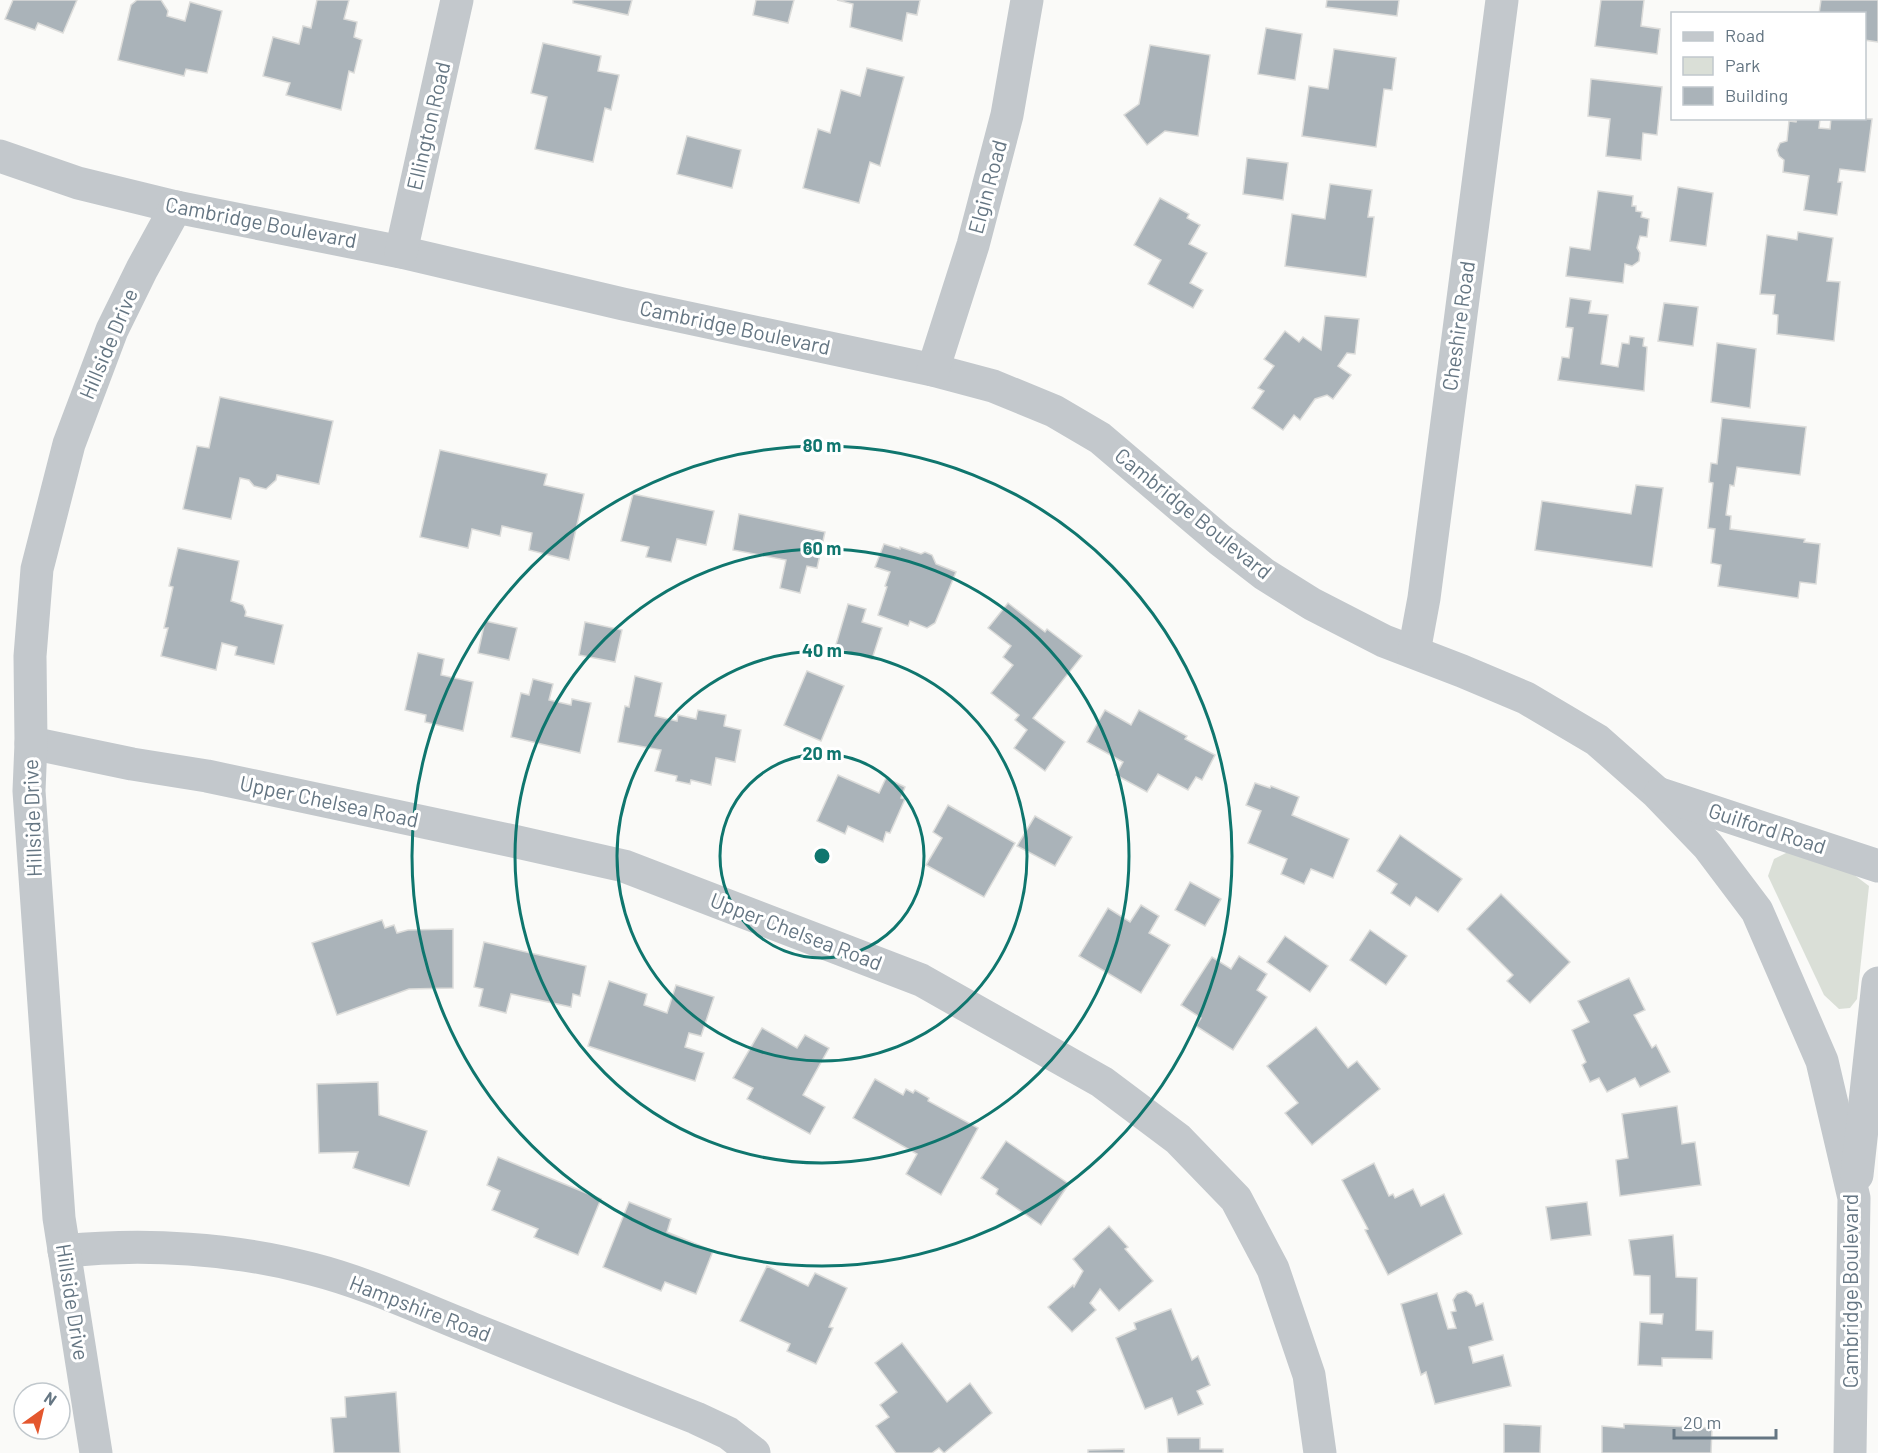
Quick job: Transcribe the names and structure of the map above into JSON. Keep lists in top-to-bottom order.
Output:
{
  "streets": {
    "street": [
      "Ellington Road",
      "Elgin Road",
      "Cambridge Boulevard",
      "Cheshire Road",
      "Hillside Drive",
      "Upper Chelsea Road",
      "Guilford Road",
      "Hampshire Road"
    ]
  },
  "crossings": [
    ["Ellington Road", "Cambridge Boulevard"],
    ["Elgin Road", "Cambridge Boulevard"],
    ["Cambridge Boulevard", "Cheshire Road"],
    ["Cambridge Boulevard", "Hillside Drive"],
    ["Cambridge Boulevard", "Guilford Road"],
    ["Hillside Drive", "Upper Chelsea Road"],
    ["Hillside Drive", "Hampshire Road"]
  ],
  "legend": ["Road", "Park", "Building"],
  "scale_bar": "20 m",
  "north": "top right",
  "rings": [
    "80 m",
    "60 m",
    "40 m",
    "20 m"
  ]
}
